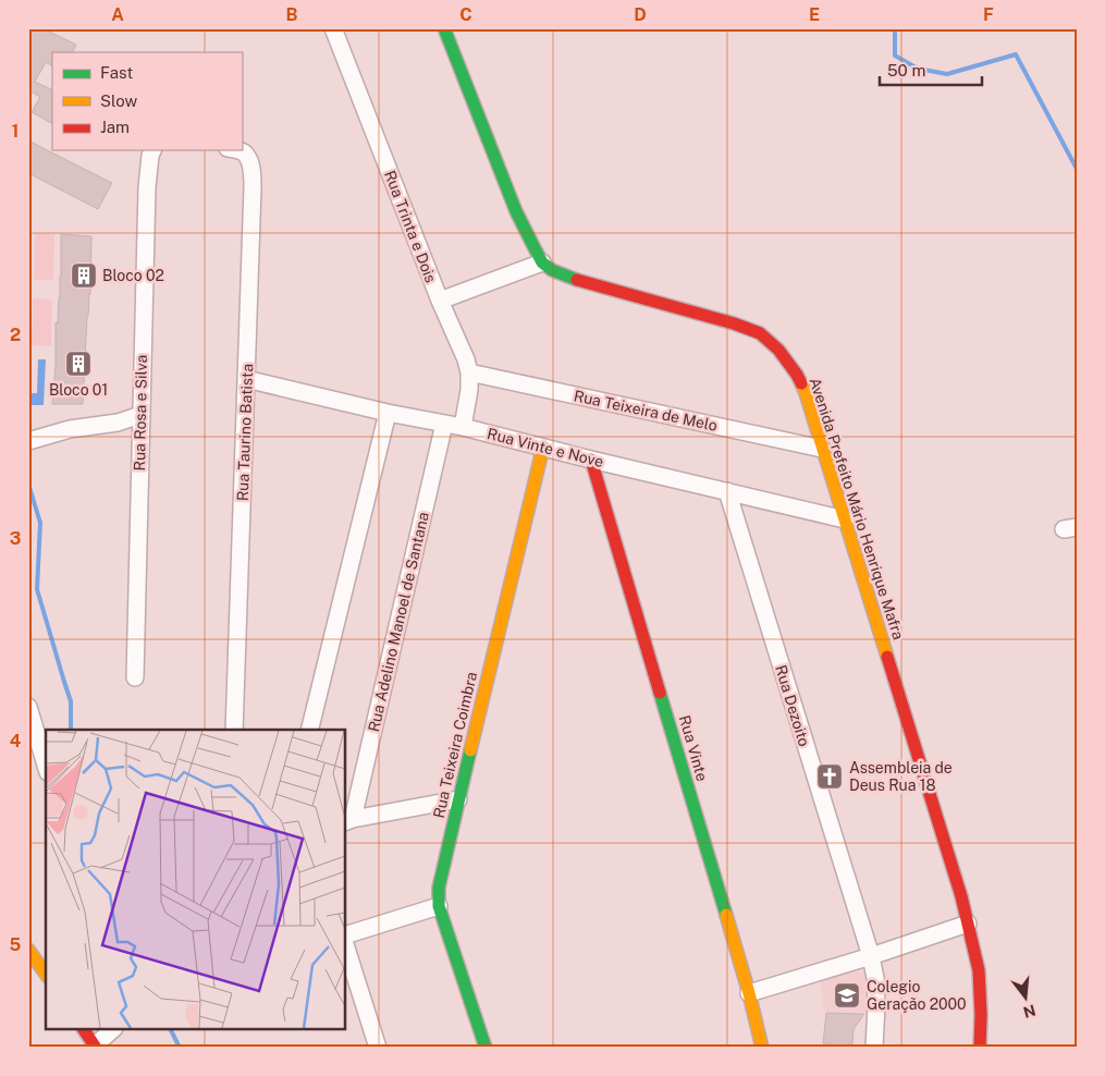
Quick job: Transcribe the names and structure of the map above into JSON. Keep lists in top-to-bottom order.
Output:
{
  "streets": {
    "street": [
      "Rua Trinta e Dois",
      "Rua Teixeira de Melo",
      "Rua Rosa e Silva",
      "Rua Taurino Batista",
      "Rua Vinte e Nove",
      "Avenida Prefeito Mário Henrique Mafra",
      "Rua Adelino Manoel de Santana",
      "Rua Dezoito",
      "Rua Teixeira Coimbra",
      "Rua Vinte"
    ]
  },
  "crossings": [
    ["Rua Trinta e Dois", "Rua Teixeira de Melo"],
    ["Rua Trinta e Dois", "Rua Vinte e Nove"],
    ["Rua Teixeira de Melo", "Avenida Prefeito Mário Henrique Mafra"],
    ["Rua Taurino Batista", "Rua Vinte e Nove"],
    ["Rua Vinte e Nove", "Avenida Prefeito Mário Henrique Mafra"],
    ["Rua Vinte e Nove", "Rua Adelino Manoel de Santana"],
    ["Rua Vinte e Nove", "Rua Dezoito"],
    ["Rua Vinte e Nove", "Rua Teixeira Coimbra"],
    ["Rua Vinte e Nove", "Rua Vinte"]
  ],
  "places": {
    "building": ["Bloco 02", "Bloco 01"],
    "church": ["Assembleia de Deus Rua 18"],
    "school or university": ["Colegio Geração 2000"]
  },
  "legend": ["Fast", "Slow", "Jam"],
  "scale_bar": "50 m",
  "north": "bottom",
  "grid": {
    "columns": [
      "A",
      "B",
      "C",
      "D",
      "E",
      "F"
    ],
    "rows": [
      "1",
      "2",
      "3",
      "4",
      "5"
    ]
  }
}
